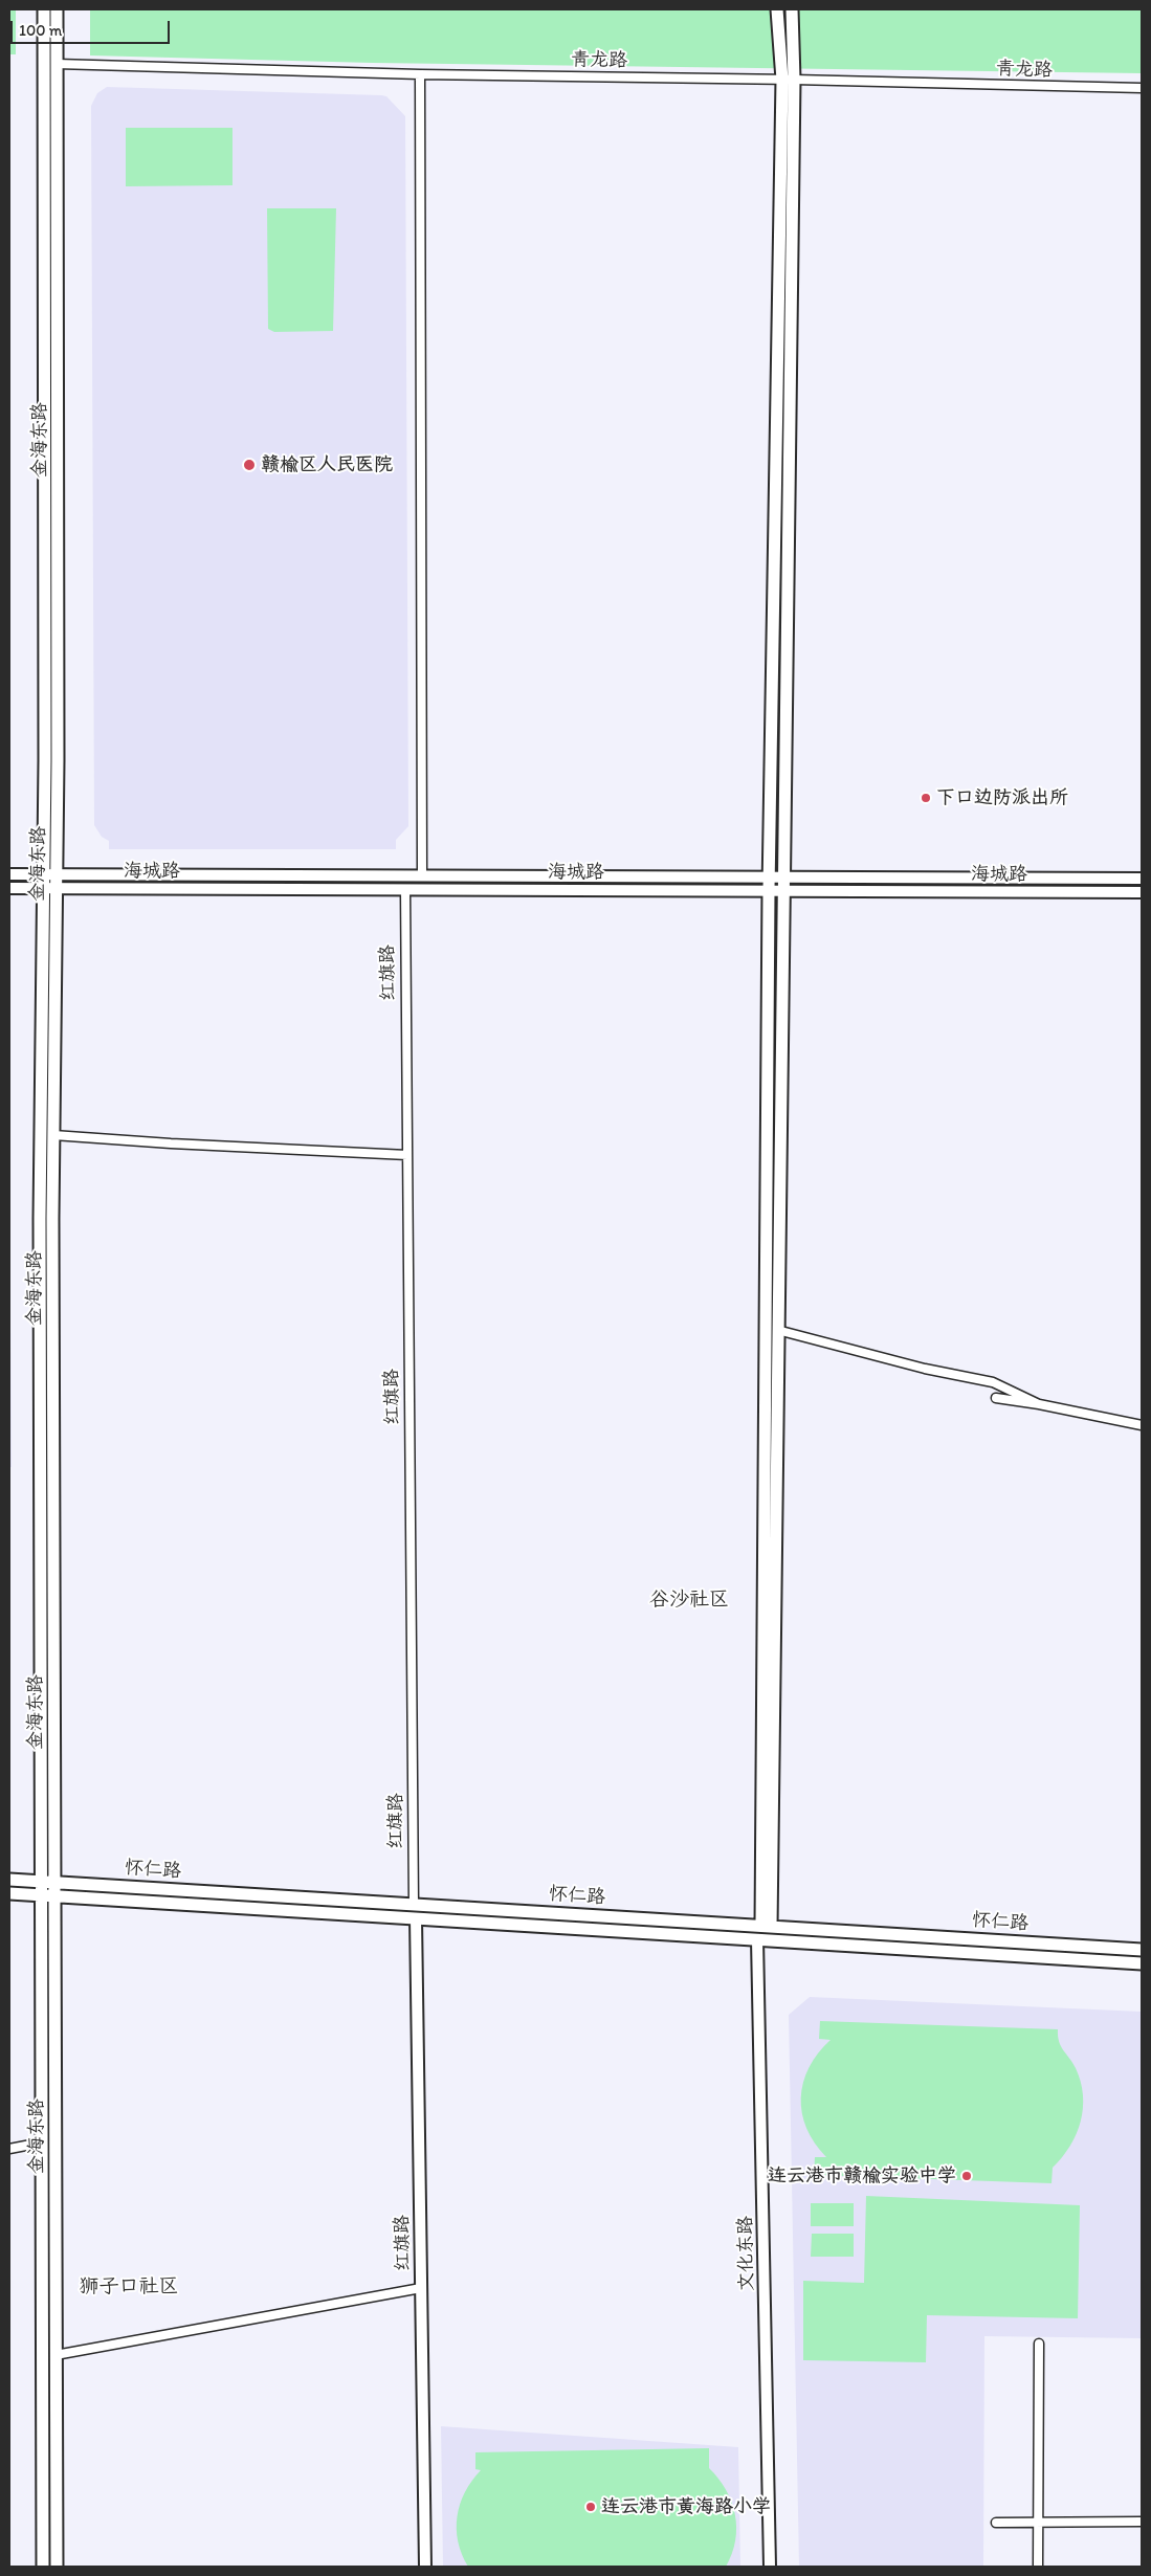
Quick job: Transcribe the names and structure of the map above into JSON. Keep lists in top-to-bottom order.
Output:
{
  "streets": {
    "main road": ["金海东路", "怀仁路"],
    "street": [
      "青龙路",
      "海城路",
      "红旗路",
      "文化东路"
    ]
  },
  "crossings": [
    ["青龙路", "金海东路"],
    ["金海东路", "海城路"],
    ["金海东路", "怀仁路"],
    ["海城路", "红旗路"],
    ["红旗路", "怀仁路"],
    ["怀仁路", "文化东路"]
  ],
  "districts": ["谷沙社区", "狮子口社区"],
  "places": [
    "赣榆区人民医院",
    "下口边防派出所",
    "连云港市赣榆实验中学",
    "连云港市黄海路小学"
  ],
  "scale_bar": "100 m"
}
